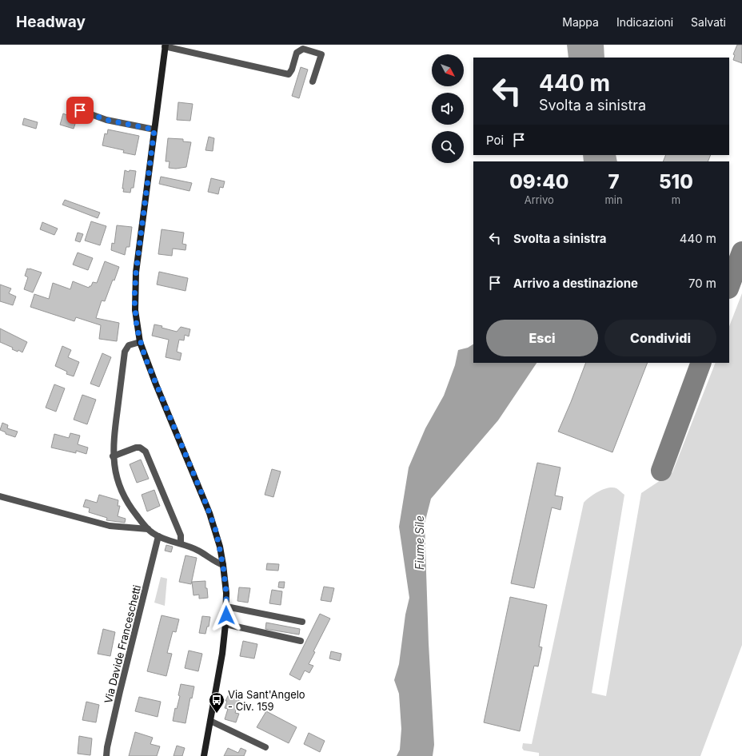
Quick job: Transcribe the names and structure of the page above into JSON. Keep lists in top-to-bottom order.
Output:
{
  "streets": {
    "street": ["Via Davide Franceschetti"]
  },
  "water": ["Fiume Sile"],
  "places": {
    "bus stop": ["Via Sant'Angelo - Civ. 159"]
  },
  "north": "bottom right",
  "page": {
    "header": "Headway",
    "nav": ["Mappa", "Indicazioni", "Salvati"],
    "turn": ["440 m", "Svolta a sinistra"],
    "then": "Poi",
    "eta": [
      "09:40",
      "Arrivo",
      "7",
      "min",
      "510",
      "m"
    ],
    "list": [
      {
        "name": "Svolta a sinistra",
        "value": "440 m"
      },
      {
        "name": "Arrivo a destinazione",
        "value": "70 m"
      }
    ],
    "buttons": ["Esci", "Condividi"]
  }
}
